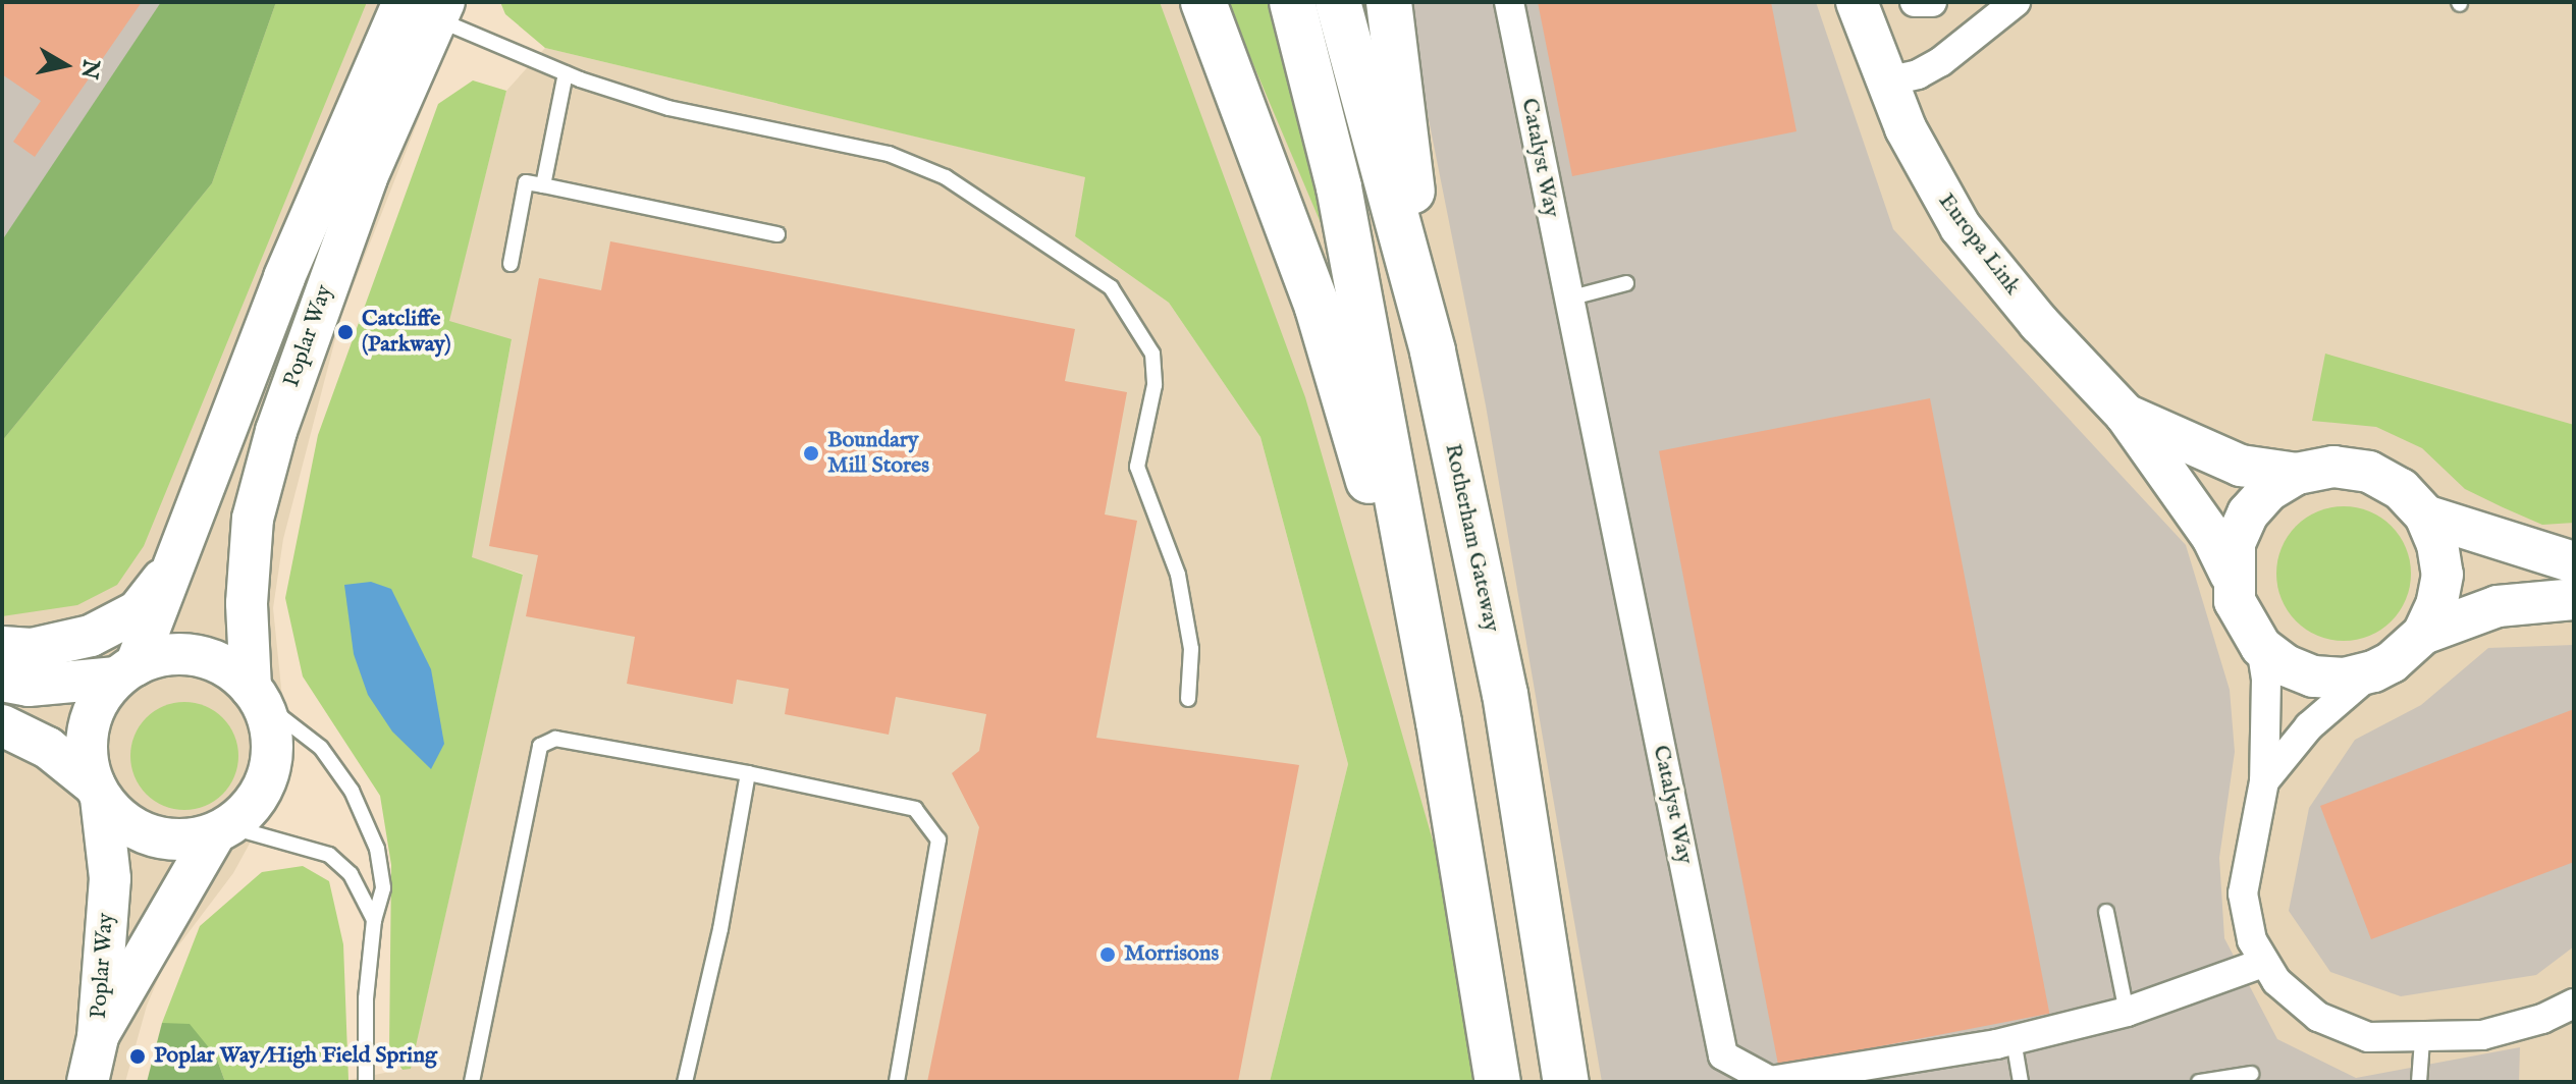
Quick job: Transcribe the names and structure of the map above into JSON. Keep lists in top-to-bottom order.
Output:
{
  "streets": {
    "highway": ["Rotherham Gateway"],
    "main road": ["Europa Link", "Poplar Way"],
    "street": ["Catalyst Way"]
  },
  "places": [
    "Catcliffe (Parkway)",
    "Boundary Mill Stores",
    "Morrisons",
    "Poplar Way/High Field Spring"
  ],
  "north": "right"
}
